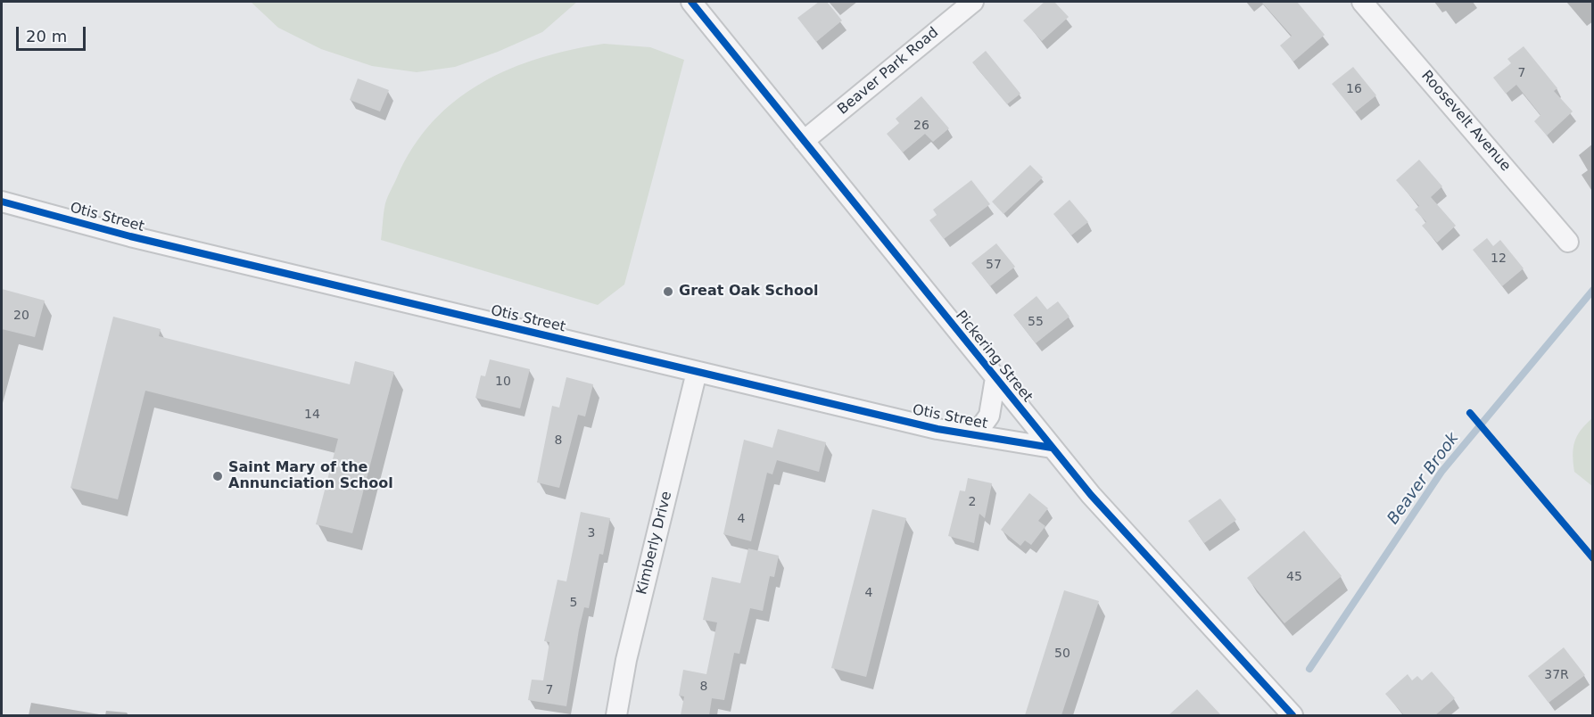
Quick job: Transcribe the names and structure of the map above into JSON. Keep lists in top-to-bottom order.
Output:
{
  "streets": {
    "street": [
      "Beaver Park Road",
      "Roosevelt Avenue",
      "Otis Street",
      "Pickering Street",
      "Kimberly Drive"
    ]
  },
  "crossings": [
    ["Beaver Park Road", "Pickering Street"],
    ["Otis Street", "Pickering Street"],
    ["Otis Street", "Kimberly Drive"]
  ],
  "water": ["Beaver Brook"],
  "places": ["Great Oak School", "Saint Mary of the Annunciation School"],
  "house_numbers": [
    "7",
    "16",
    "26",
    "12",
    "57",
    "20",
    "55",
    "10",
    "14",
    "8",
    "2",
    "4",
    "3",
    "45",
    "4",
    "5",
    "50",
    "37R",
    "8",
    "7"
  ],
  "scale_bar": "20 m"
}
